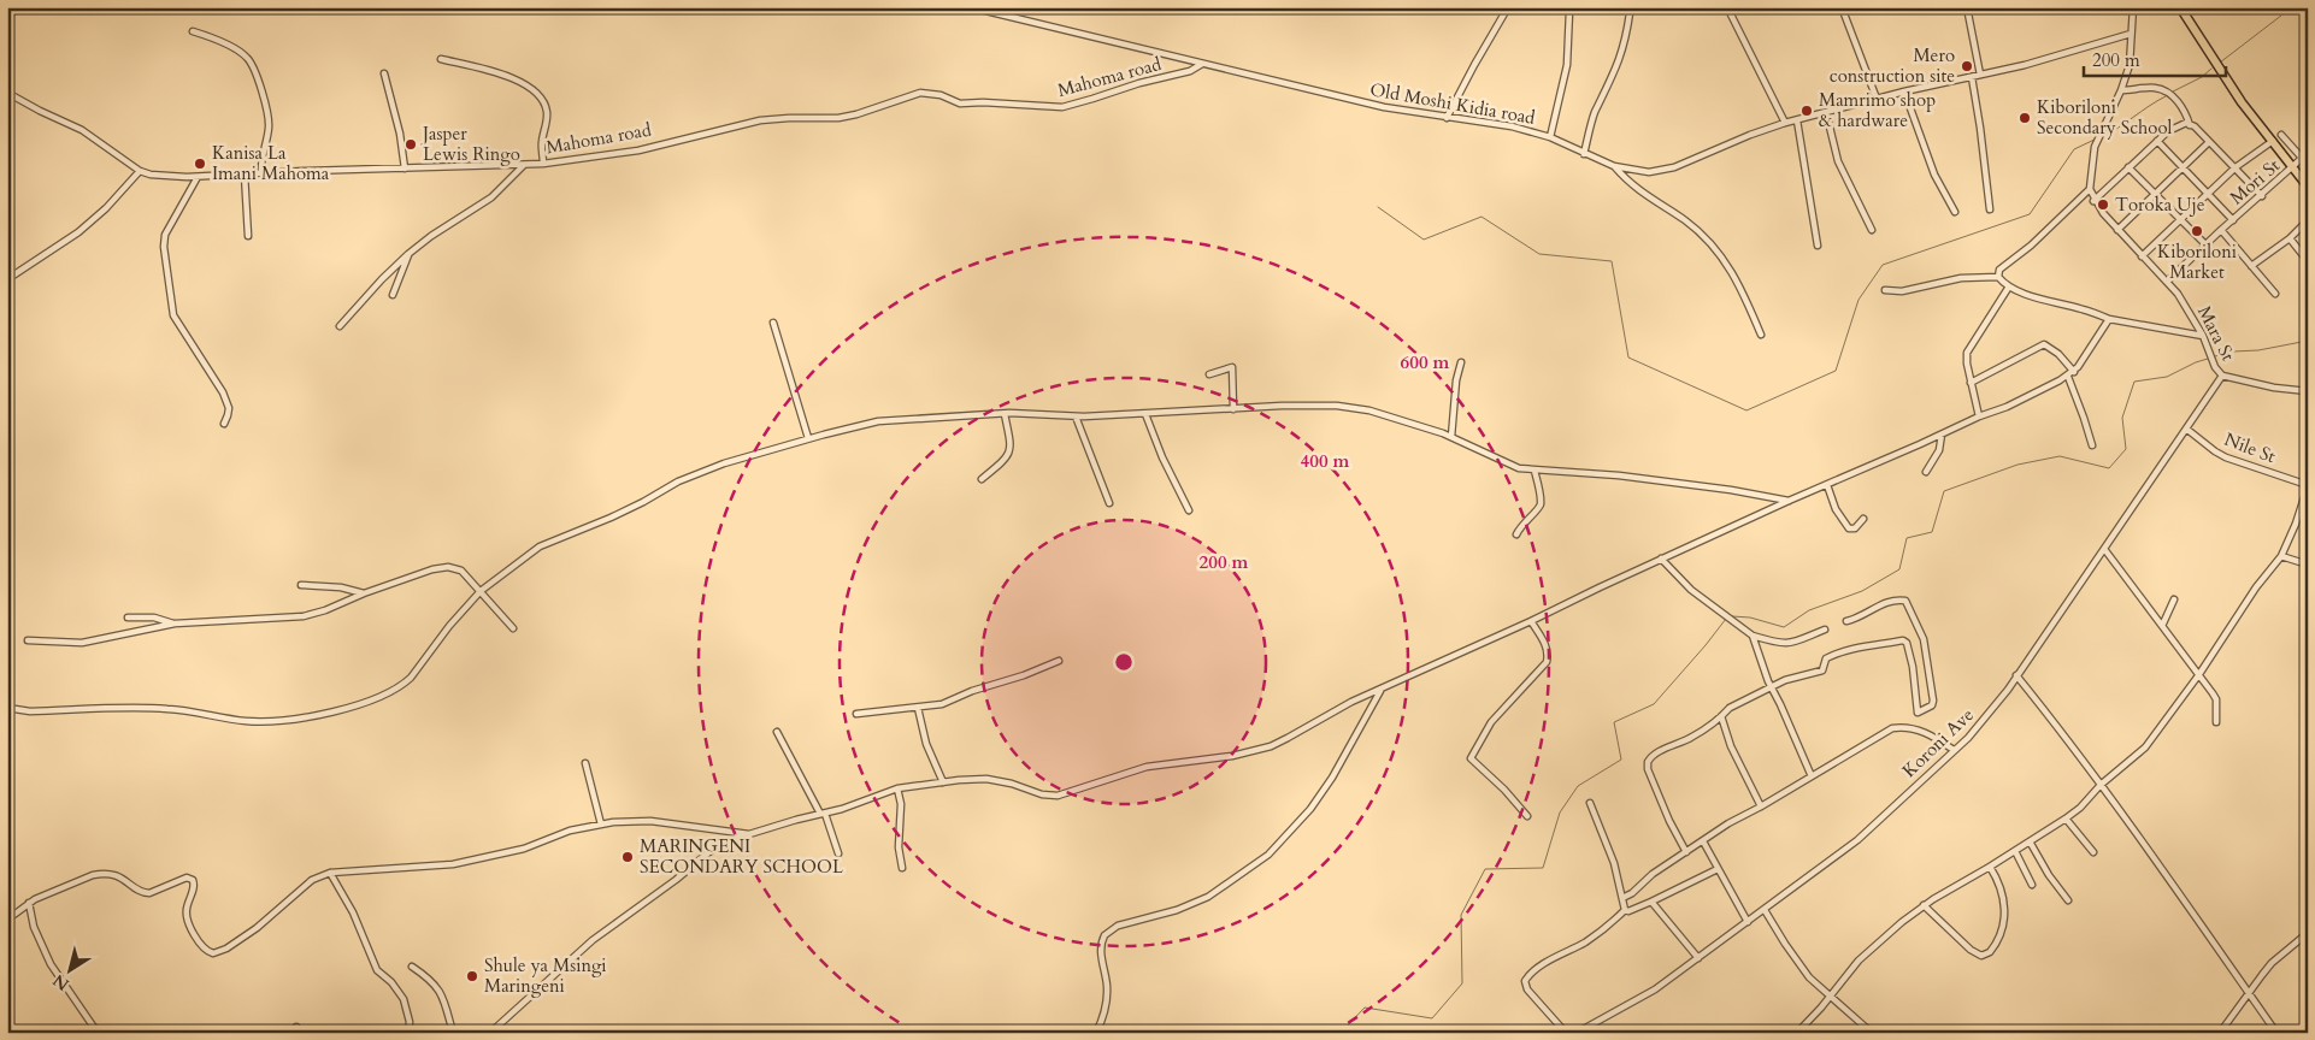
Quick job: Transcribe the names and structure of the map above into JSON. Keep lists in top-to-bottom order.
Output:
{
  "streets": {
    "street": [
      "Mahoma road",
      "Old Moshi Kidia road",
      "Mori St",
      "Mara St",
      "Nile St",
      "Koroni Ave"
    ]
  },
  "crossings": [
    ["Mahoma road", "Old Moshi Kidia road"],
    ["Old Moshi Kidia road", "Mara St"],
    ["Mori St", "Mara St"],
    ["Mara St", "Koroni Ave"],
    ["Nile St", "Koroni Ave"]
  ],
  "places": [
    "Mero construction site",
    "Mamrimo shop & hardware",
    "Kiboriloni Secondary School",
    "Jasper Lewis Ringo",
    "Kanisa La Imani Mahoma",
    "Toroka Uje",
    "Kiboriloni Market",
    "MARINGENI SECONDARY SCHOOL",
    "Shule ya Msingi Maringeni"
  ],
  "scale_bar": "200 m",
  "north": "bottom left",
  "rings": ["600 m", "400 m", "200 m"]
}
